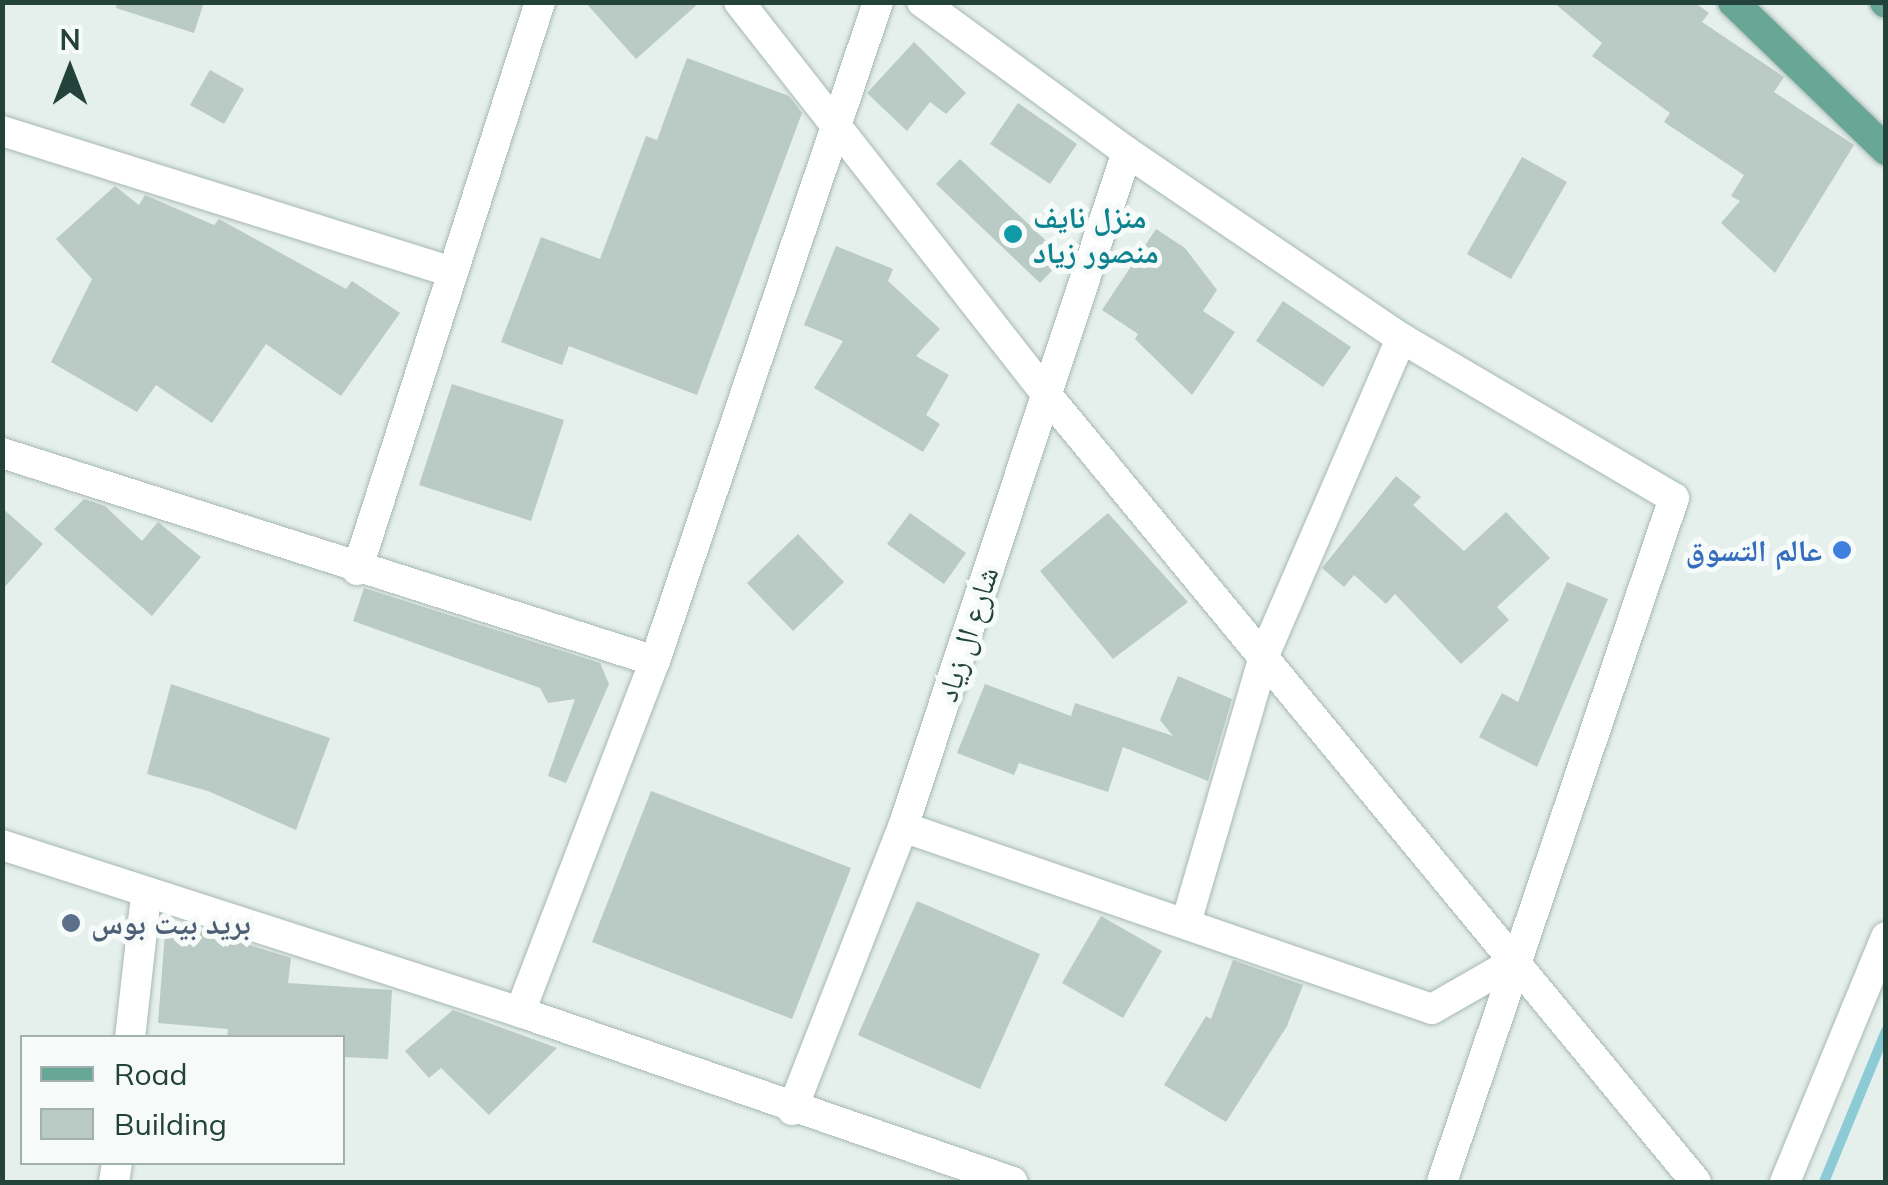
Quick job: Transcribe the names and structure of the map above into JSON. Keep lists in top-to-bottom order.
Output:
{
  "streets": {
    "street": ["شارع ال زياد"]
  },
  "places": ["منزل نايف منصور زياد", "عالم التسوق", "بريد بيت بوس"],
  "legend": ["Road", "Building"],
  "north": "top"
}
